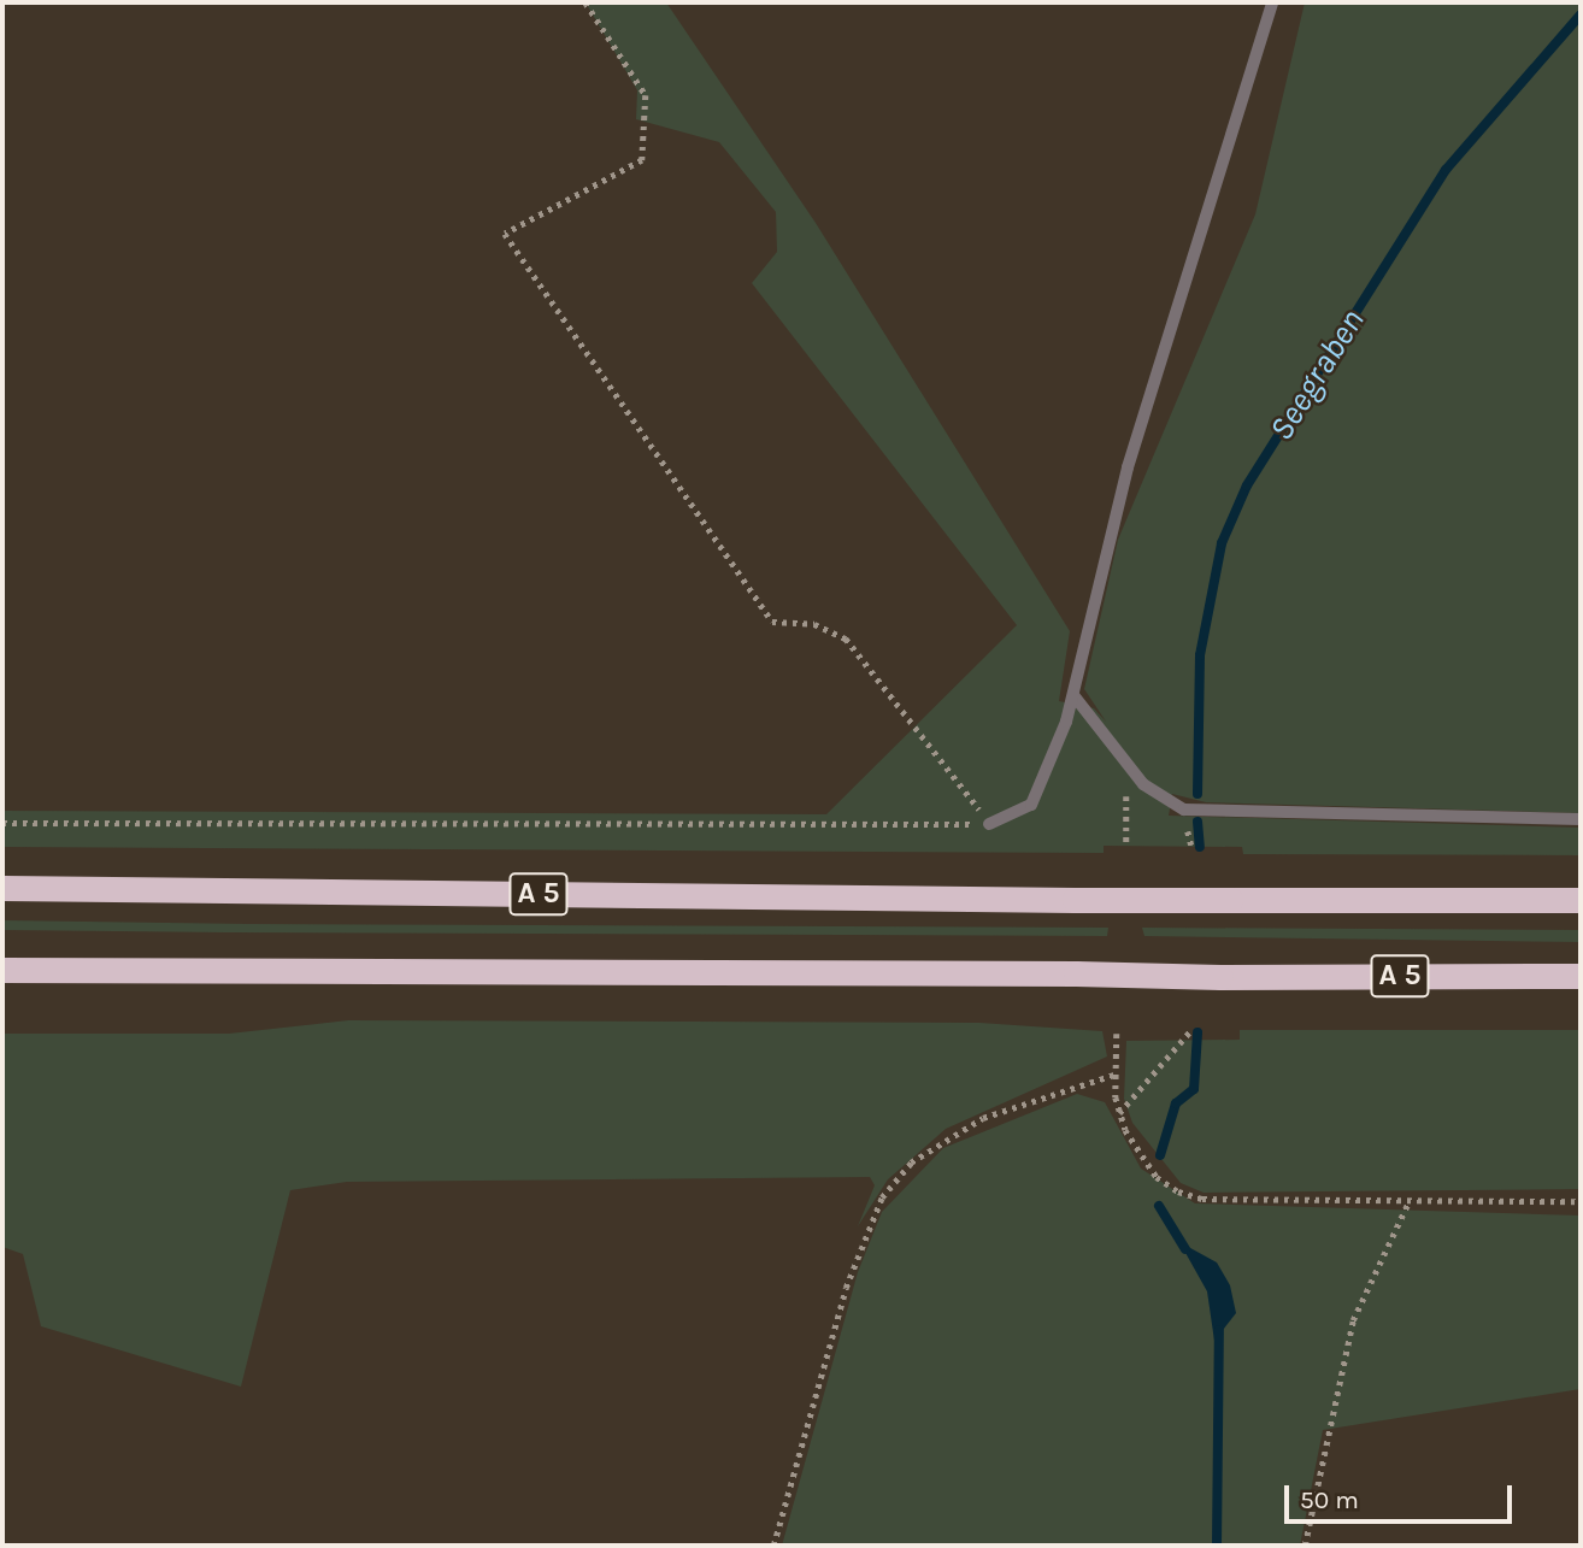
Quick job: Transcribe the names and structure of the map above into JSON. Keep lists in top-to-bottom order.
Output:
{
  "streets": {
    "highway": ["A 5"]
  },
  "water": ["Seegraben"],
  "scale_bar": "50 m"
}
